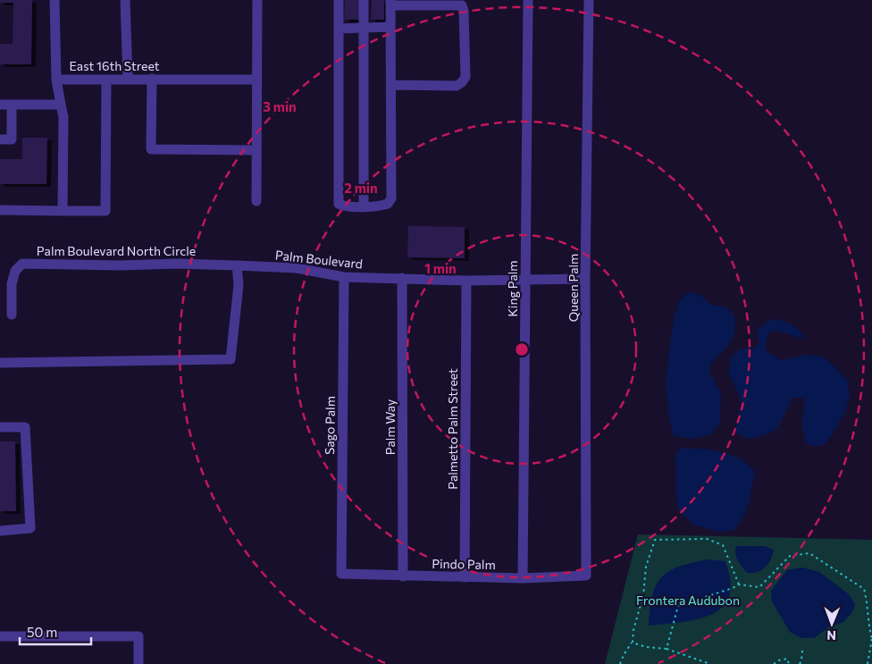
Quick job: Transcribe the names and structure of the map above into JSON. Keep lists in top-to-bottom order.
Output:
{
  "streets": {
    "street": [
      "East 16th Street",
      "Palm Boulevard North Circle",
      "Palm Boulevard",
      "Queen Palm",
      "King Palm",
      "Sago Palm",
      "Palm Way",
      "Palmetto Palm Street",
      "Pindo Palm"
    ]
  },
  "crossings": [
    ["Palm Boulevard North Circle", "Palm Boulevard"],
    ["Palm Boulevard", "Queen Palm"],
    ["Palm Boulevard", "King Palm"],
    ["Palm Boulevard", "Sago Palm"],
    ["Palm Boulevard", "Palm Way"],
    ["Palm Boulevard", "Palmetto Palm Street"],
    ["Queen Palm", "Pindo Palm"],
    ["King Palm", "Pindo Palm"],
    ["Sago Palm", "Pindo Palm"],
    ["Palm Way", "Pindo Palm"],
    ["Palmetto Palm Street", "Pindo Palm"]
  ],
  "parks": ["Frontera Audubon"],
  "scale_bar": "50 m",
  "north": "bottom",
  "rings": ["3 min", "2 min", "1 min"]
}
